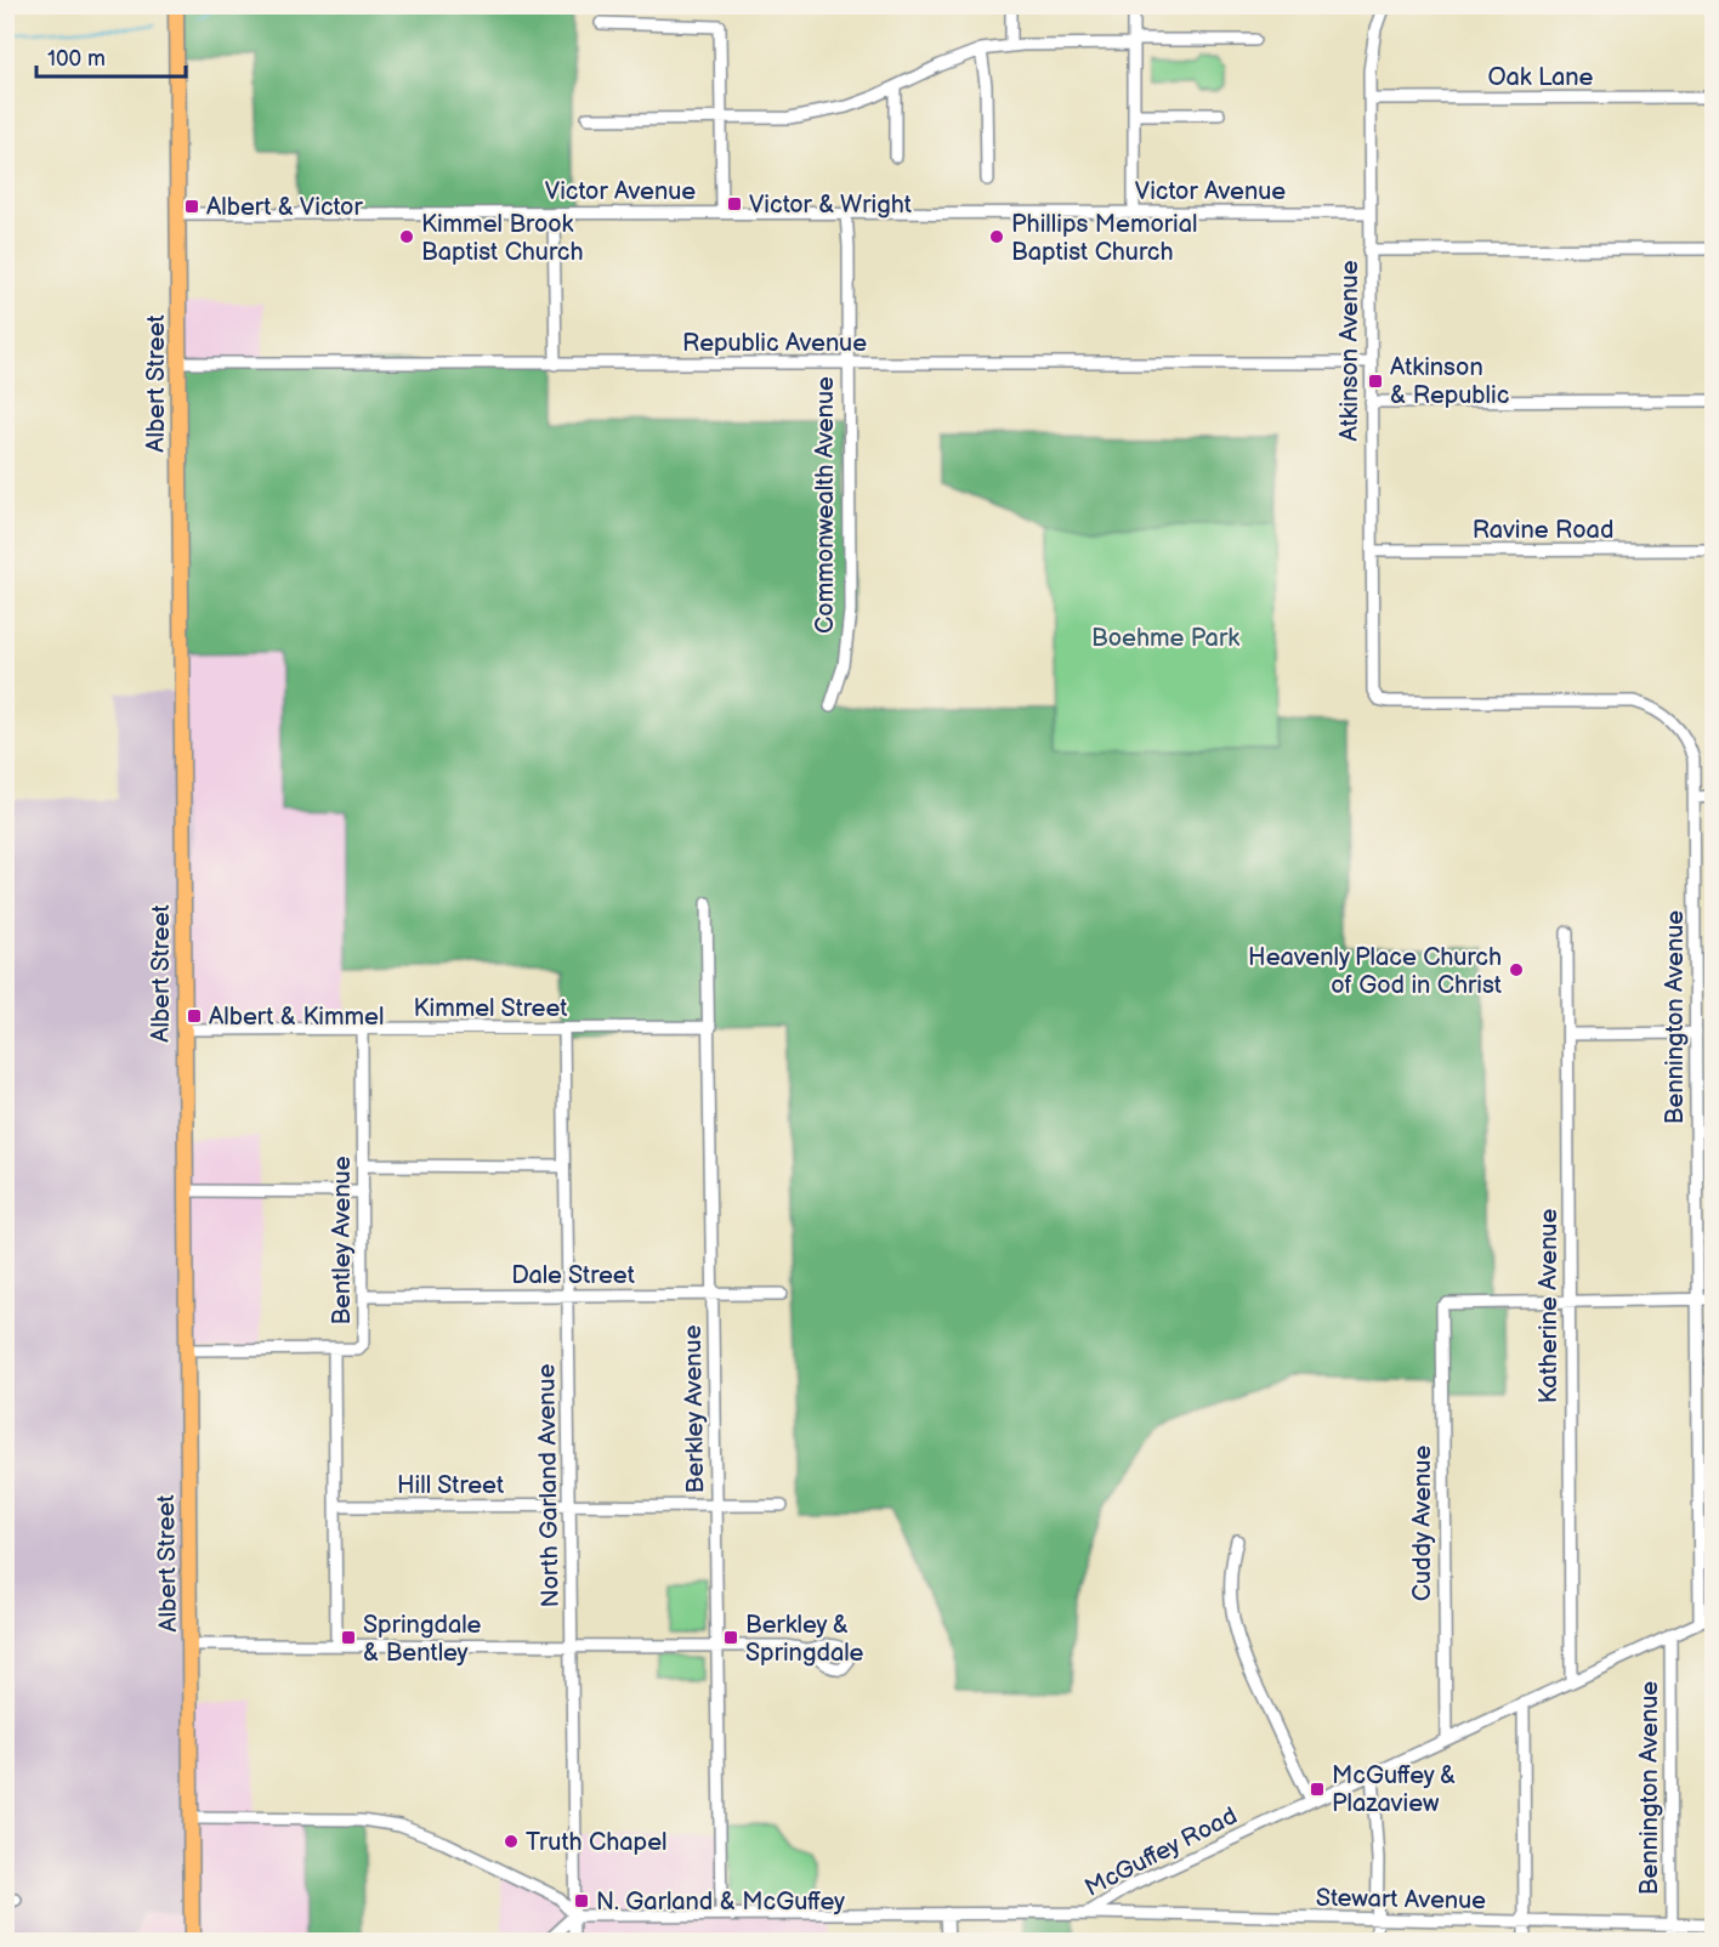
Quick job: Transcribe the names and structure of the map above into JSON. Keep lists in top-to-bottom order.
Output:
{
  "streets": {
    "main road": ["Albert Street"],
    "street": [
      "Oak Lane",
      "Victor Avenue",
      "Republic Avenue",
      "Atkinson Avenue",
      "Commonwealth Avenue",
      "Ravine Road",
      "Kimmel Street",
      "Bennington Avenue",
      "Bentley Avenue",
      "Dale Street",
      "Katherine Avenue",
      "Berkley Avenue",
      "Hill Street",
      "North Garland Avenue",
      "Cuddy Avenue",
      "McGuffey Road",
      "Stewart Avenue"
    ]
  },
  "crossings": [
    ["Oak Lane", "Atkinson Avenue"],
    ["Victor Avenue", "Atkinson Avenue"],
    ["Victor Avenue", "Albert Street"],
    ["Victor Avenue", "Commonwealth Avenue"],
    ["Republic Avenue", "Atkinson Avenue"],
    ["Republic Avenue", "Albert Street"],
    ["Republic Avenue", "Commonwealth Avenue"],
    ["Atkinson Avenue", "Ravine Road"],
    ["Atkinson Avenue", "Bennington Avenue"],
    ["Albert Street", "Kimmel Street"],
    ["Kimmel Street", "Bentley Avenue"],
    ["Kimmel Street", "Berkley Avenue"],
    ["Kimmel Street", "North Garland Avenue"],
    ["Bennington Avenue", "McGuffey Road"],
    ["Bennington Avenue", "Stewart Avenue"],
    ["Bentley Avenue", "Dale Street"],
    ["Bentley Avenue", "Hill Street"],
    ["Dale Street", "Berkley Avenue"],
    ["Dale Street", "North Garland Avenue"],
    ["Katherine Avenue", "Cuddy Avenue"],
    ["Katherine Avenue", "McGuffey Road"],
    ["Berkley Avenue", "Hill Street"],
    ["Berkley Avenue", "McGuffey Road"],
    ["Hill Street", "North Garland Avenue"],
    ["North Garland Avenue", "McGuffey Road"],
    ["Cuddy Avenue", "McGuffey Road"],
    ["McGuffey Road", "Stewart Avenue"]
  ],
  "parks": ["Boehme Park"],
  "places": {
    "transit": [
      "Victor & Wright",
      "Albert & Victor",
      "Atkinson & Republic",
      "Albert & Kimmel",
      "Springdale & Bentley",
      "Berkley & Springdale",
      "McGuffey & Plazaview",
      "N. Garland & McGuffey"
    ],
    "other": [
      "Kimmel Brook Baptist Church",
      "Phillips Memorial Baptist Church",
      "Heavenly Place Church of God in Christ",
      "Truth Chapel"
    ]
  },
  "scale_bar": "100 m"
}
